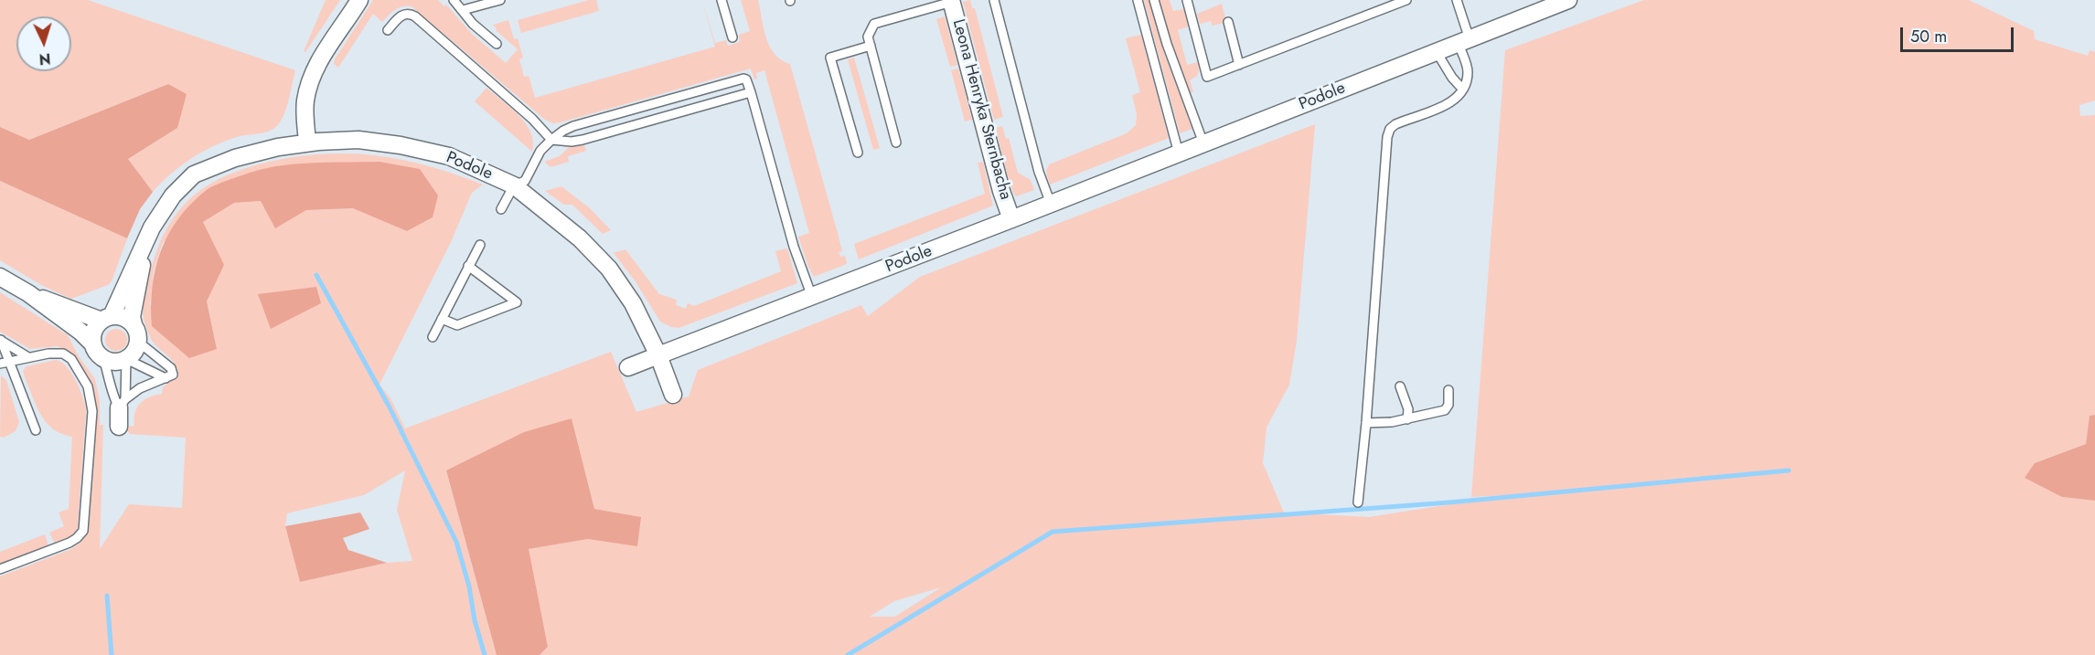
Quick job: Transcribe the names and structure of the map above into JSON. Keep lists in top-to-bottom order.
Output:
{
  "streets": {
    "street": ["Podole", "Leona Henryka Sternbacha"]
  },
  "crossings": [
    ["Podole", "Leona Henryka Sternbacha"]
  ],
  "scale_bar": "50 m",
  "north": "bottom"
}
